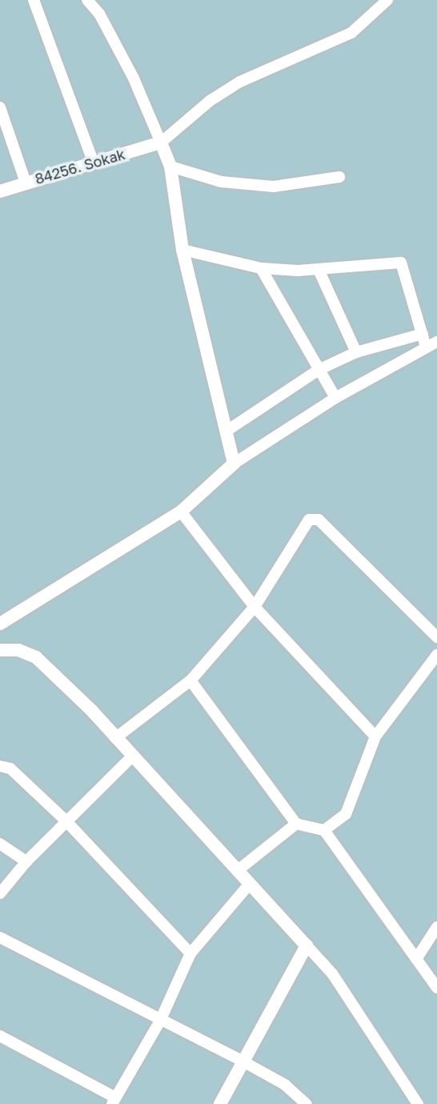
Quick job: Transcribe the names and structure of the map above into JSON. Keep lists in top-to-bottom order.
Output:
{
  "streets": {
    "street": ["84256. Sokak"]
  }
}
